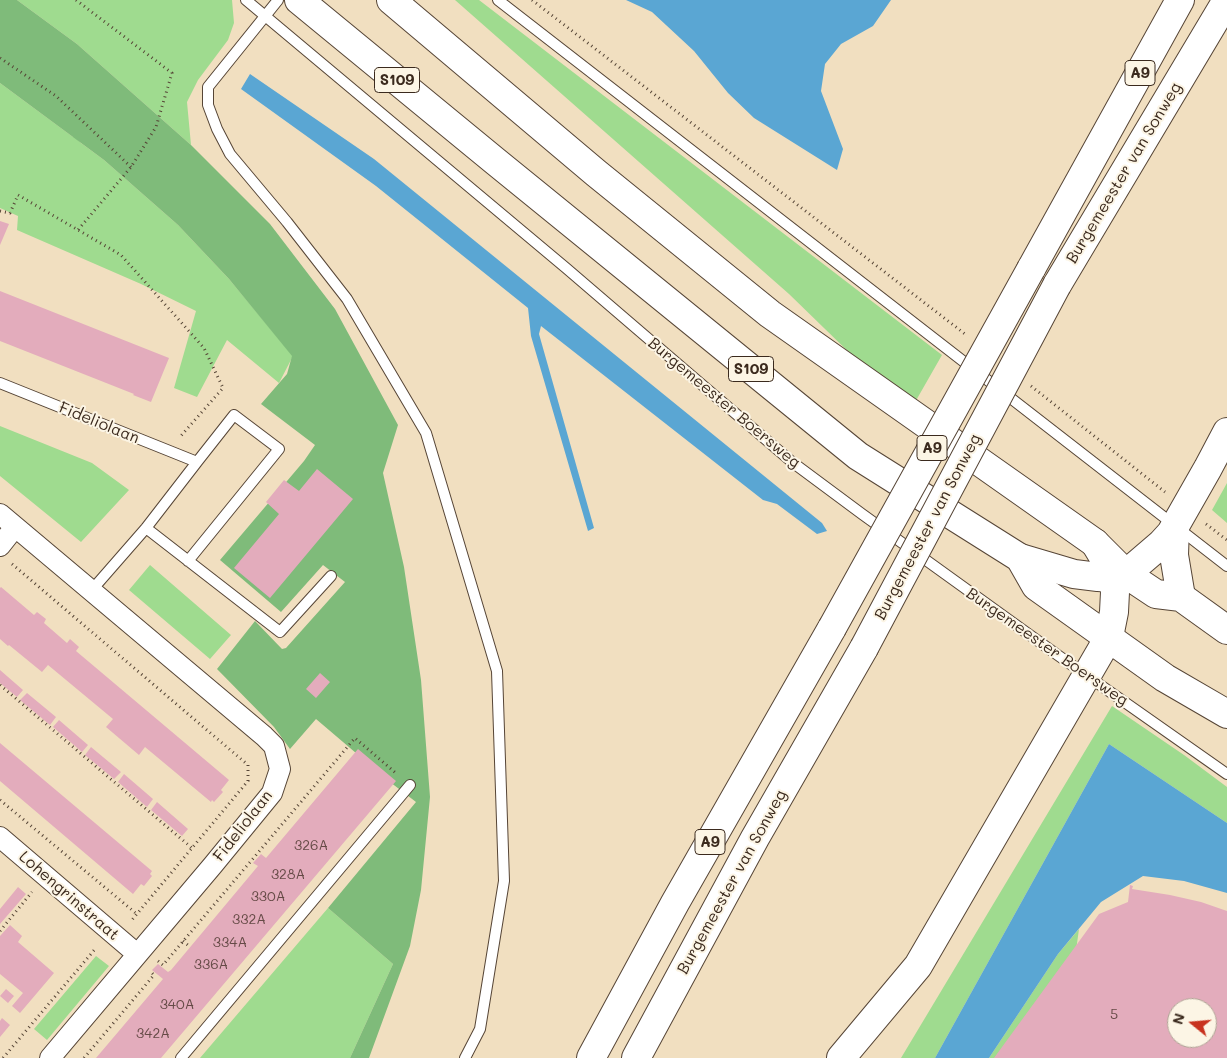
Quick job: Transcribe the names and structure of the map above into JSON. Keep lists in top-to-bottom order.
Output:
{
  "streets": {
    "main road": ["A9", "S109", "Burgemeester van Sonweg"],
    "street": ["Fideliolaan", "Lohengrinstraat"],
    "lane": ["Burgemeester Boersweg"]
  },
  "crossings": [
    ["Fideliolaan", "Lohengrinstraat"]
  ],
  "house_numbers": [
    "326A",
    "328A",
    "330A",
    "332A",
    "334A",
    "336A",
    "340A",
    "5",
    "342A"
  ],
  "north": "left"
}
